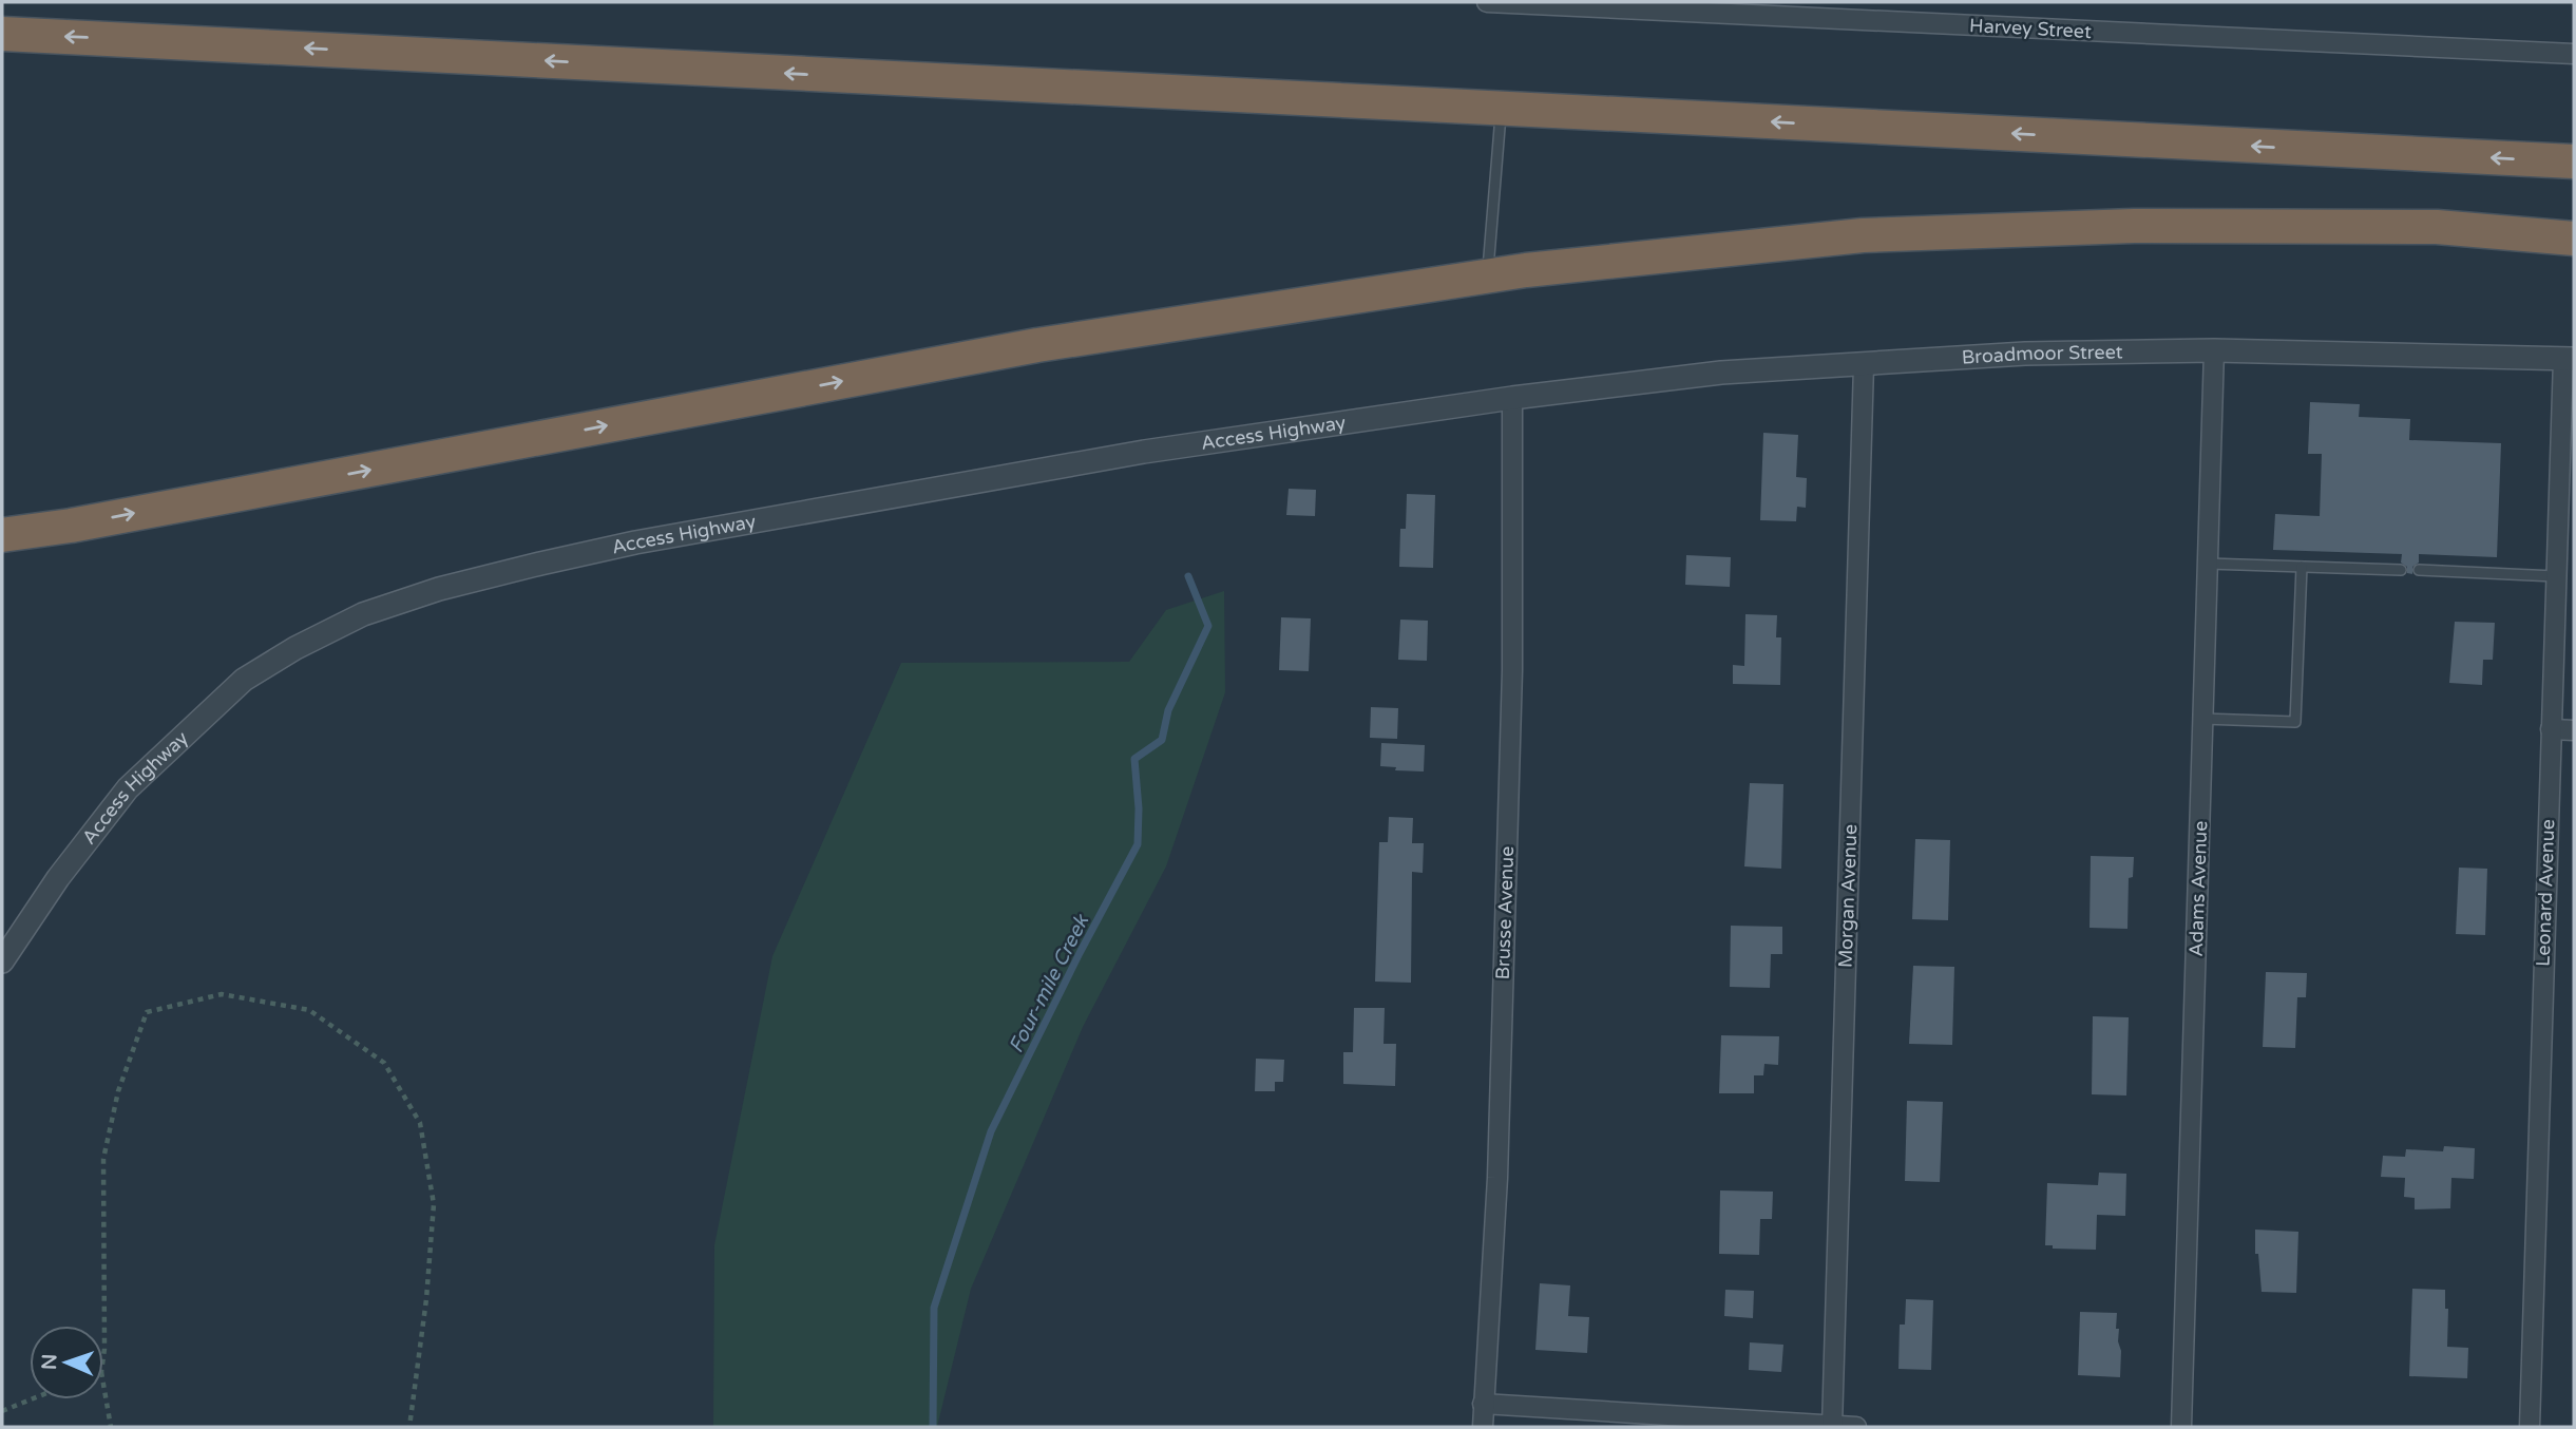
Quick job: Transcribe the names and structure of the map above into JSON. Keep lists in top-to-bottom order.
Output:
{
  "streets": {
    "street": [
      "Harvey Street",
      "Broadmoor Street",
      "Access Highway",
      "Adams Avenue",
      "Leonard Avenue",
      "Morgan Avenue",
      "Brusse Avenue"
    ]
  },
  "crossings": [
    ["Broadmoor Street", "Access Highway"],
    ["Broadmoor Street", "Adams Avenue"],
    ["Broadmoor Street", "Leonard Avenue"],
    ["Broadmoor Street", "Morgan Avenue"],
    ["Broadmoor Street", "Brusse Avenue"],
    ["Access Highway", "Brusse Avenue"]
  ],
  "water": ["Four-mile Creek"],
  "north": "left"
}
